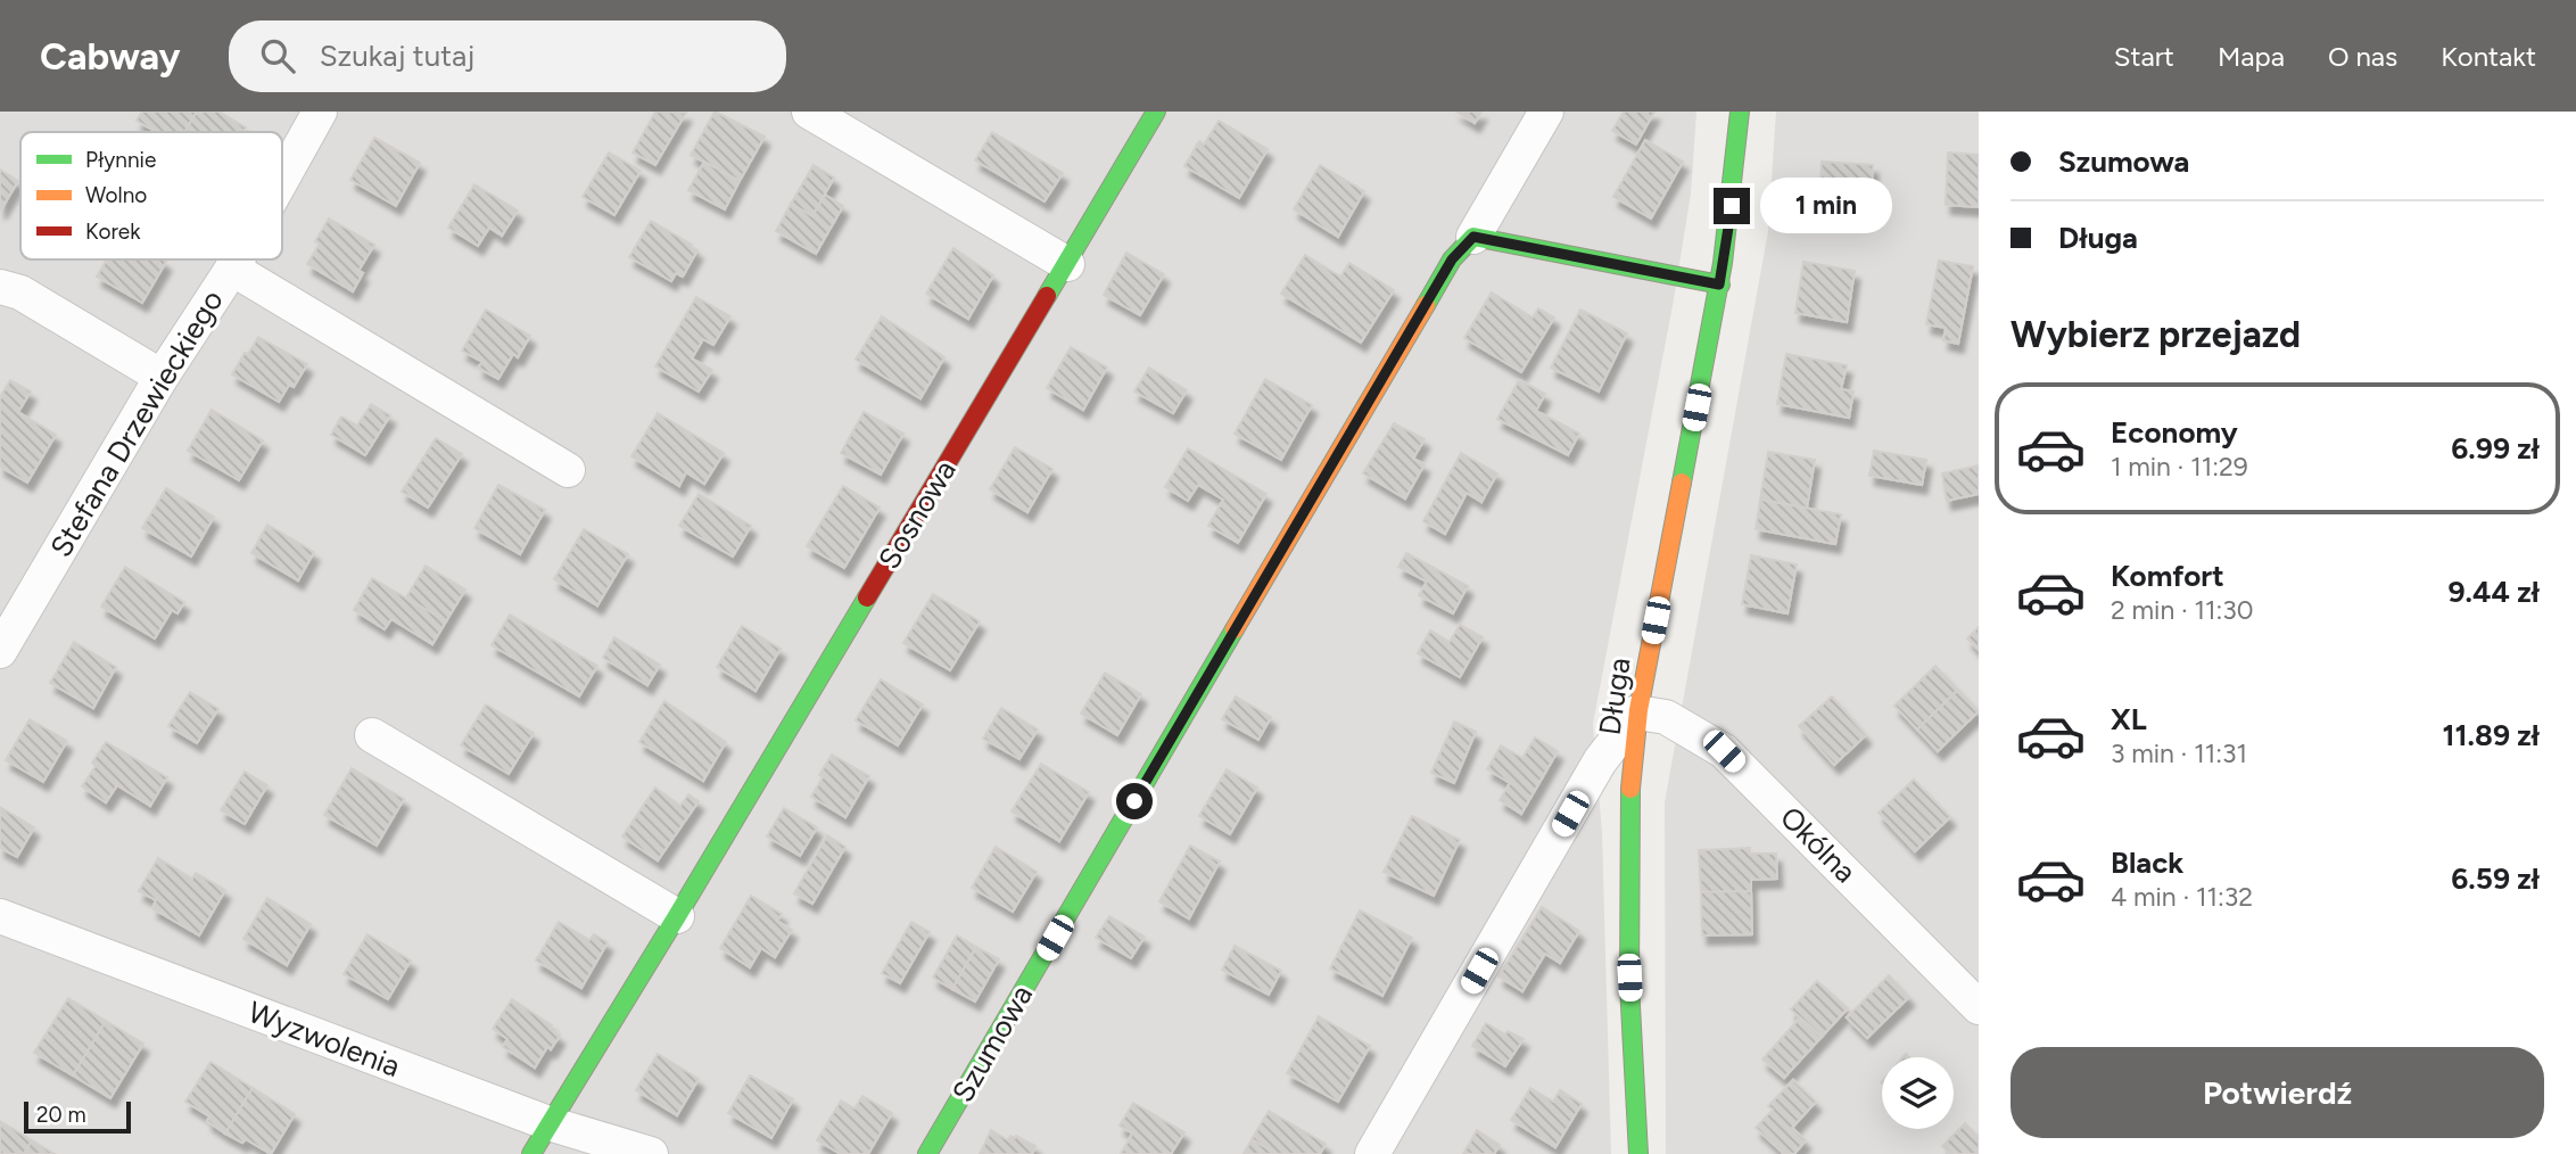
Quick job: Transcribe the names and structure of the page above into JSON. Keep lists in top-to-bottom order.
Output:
{
  "streets": {
    "street": [
      "Stefana Drzewieckiego",
      "Sosnowa",
      "Długa",
      "Okólna",
      "Wyzwolenia",
      "Szumowa"
    ]
  },
  "crossings": [
    ["Sosnowa", "Wyzwolenia"],
    ["Długa", "Okólna"]
  ],
  "legend": ["Płynnie", "Wolno", "Korek"],
  "scale_bar": "20 m",
  "page": {
    "header": "Cabway",
    "search": "Szukaj tutaj",
    "nav": [
      "Start",
      "Mapa",
      "O nas",
      "Kontakt"
    ],
    "banner": ["Szumowa", "Długa"],
    "bubble": "1 min",
    "heading": "Wybierz przejazd",
    "list": [
      {
        "name": "Economy",
        "note": "1 min · 11:29",
        "value": "6.99 zł"
      },
      {
        "name": "Komfort",
        "note": "2 min · 11:30",
        "value": "9.44 zł"
      },
      {
        "name": "XL",
        "note": "3 min · 11:31",
        "value": "11.89 zł"
      },
      {
        "name": "Black",
        "note": "4 min · 11:32",
        "value": "6.59 zł"
      }
    ],
    "buttons": "Potwierdź",
    "scale": "20 m"
  }
}
